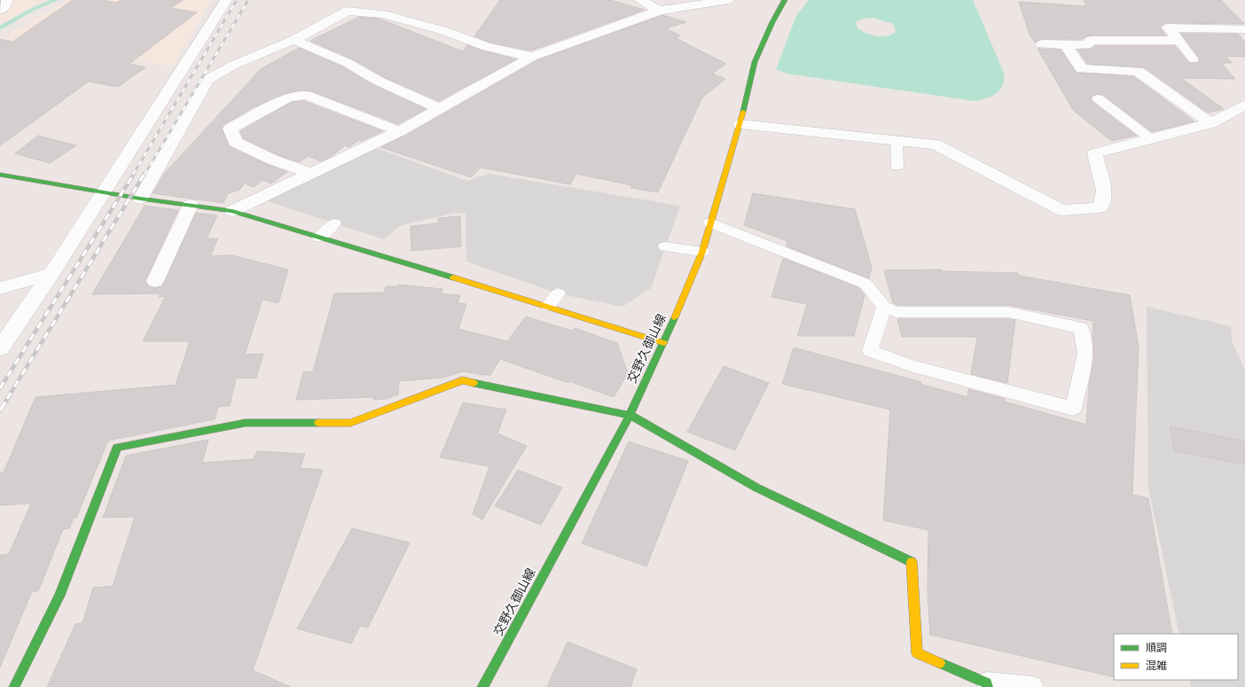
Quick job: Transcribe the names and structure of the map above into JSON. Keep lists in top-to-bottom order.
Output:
{
  "streets": {
    "street": ["交野久御山線"]
  },
  "legend": ["順調", "混雑"]
}
